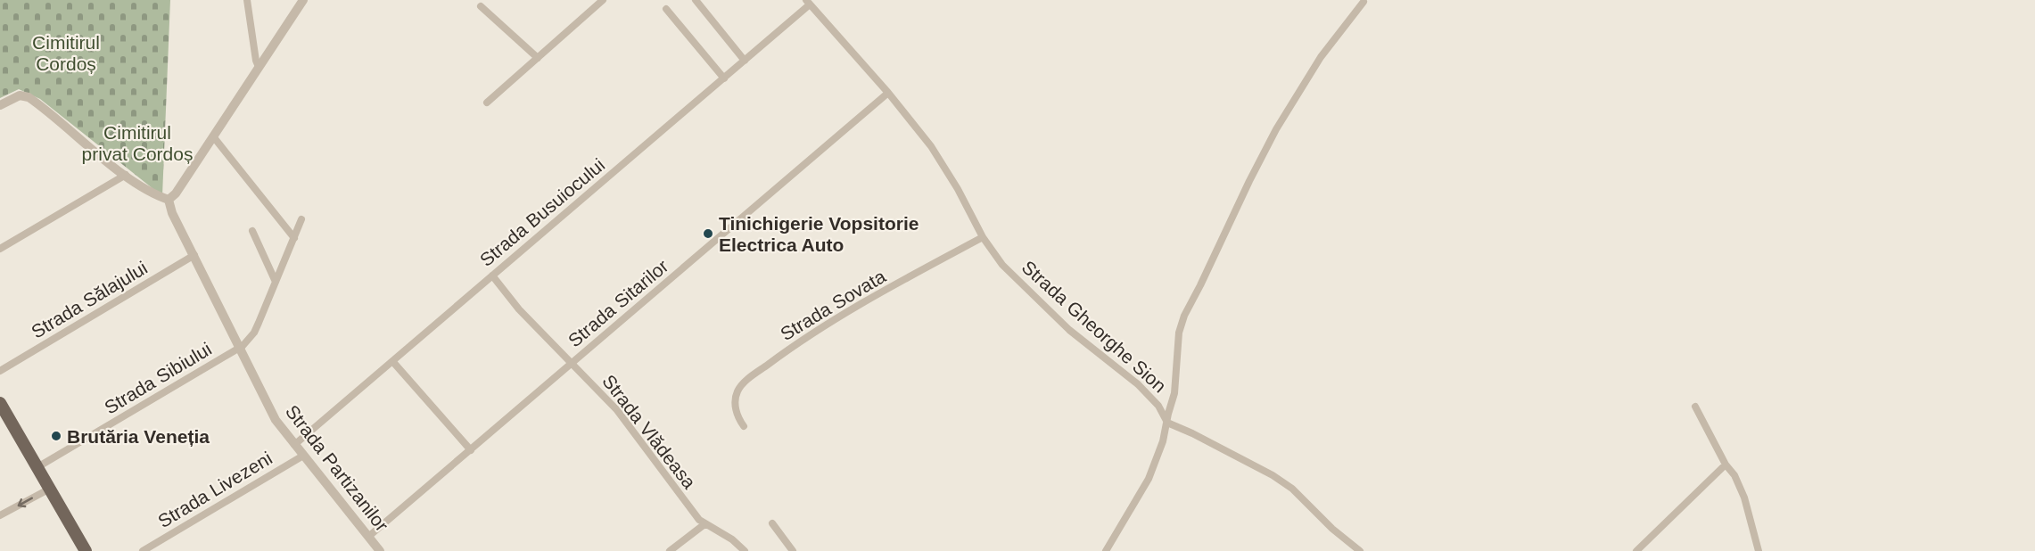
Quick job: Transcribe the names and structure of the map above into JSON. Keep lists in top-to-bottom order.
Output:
{
  "streets": {
    "street": [
      "Strada Busuiocului",
      "Strada Sălajului",
      "Strada Sitarilor",
      "Strada Sovata",
      "Strada Gheorghe Sion",
      "Strada Sibiului",
      "Strada Vlădeasa",
      "Strada Partizanilor",
      "Strada Livezeni"
    ]
  },
  "crossings": [
    ["Strada Busuiocului", "Strada Gheorghe Sion"],
    ["Strada Busuiocului", "Strada Vlădeasa"],
    ["Strada Busuiocului", "Strada Partizanilor"],
    ["Strada Sălajului", "Strada Partizanilor"],
    ["Strada Sitarilor", "Strada Gheorghe Sion"],
    ["Strada Sitarilor", "Strada Vlădeasa"],
    ["Strada Sitarilor", "Strada Partizanilor"],
    ["Strada Sovata", "Strada Gheorghe Sion"],
    ["Strada Sibiului", "Strada Partizanilor"],
    ["Strada Partizanilor", "Strada Livezeni"]
  ],
  "parks": ["Cimitirul Cordoș", "Cimitirul privat Cordoș"],
  "places": ["Tinichigerie Vopsitorie Electrica Auto", "Brutăria Veneția"]
}
